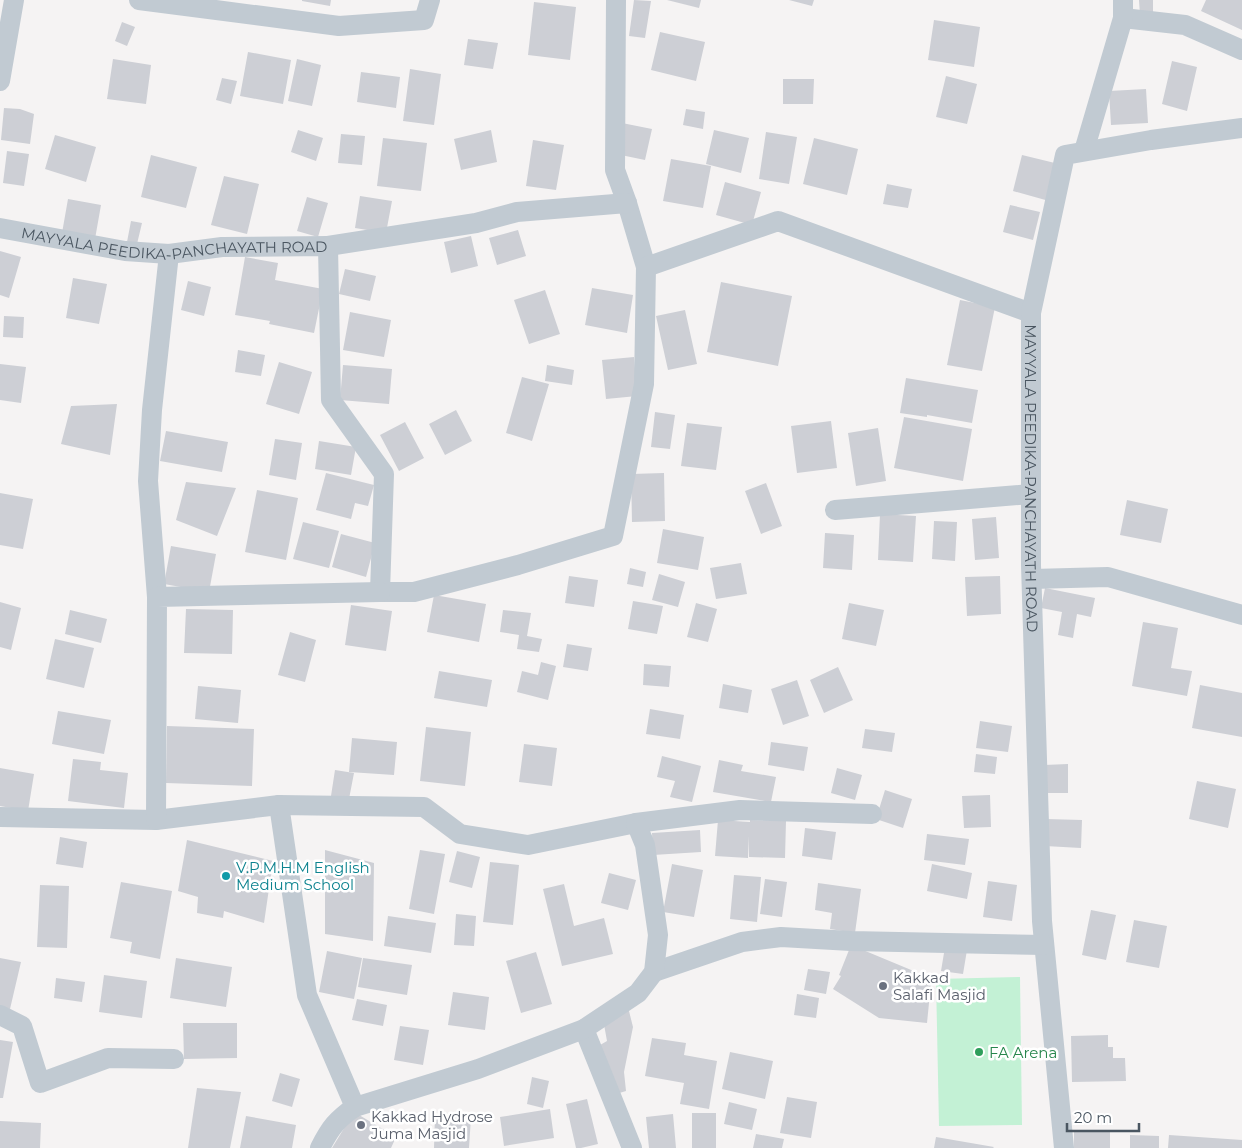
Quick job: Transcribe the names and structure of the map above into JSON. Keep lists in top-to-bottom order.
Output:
{
  "streets": {
    "street": ["MAYYALA PEEDIKA-PANCHAYATH ROAD"]
  },
  "places": [
    "V.P.M.H.M English Medium School",
    "Kakkad Salafi Masjid",
    "FA Arena",
    "Kakkad Hydrose Juma Masjid"
  ],
  "scale_bar": "20 m"
}
